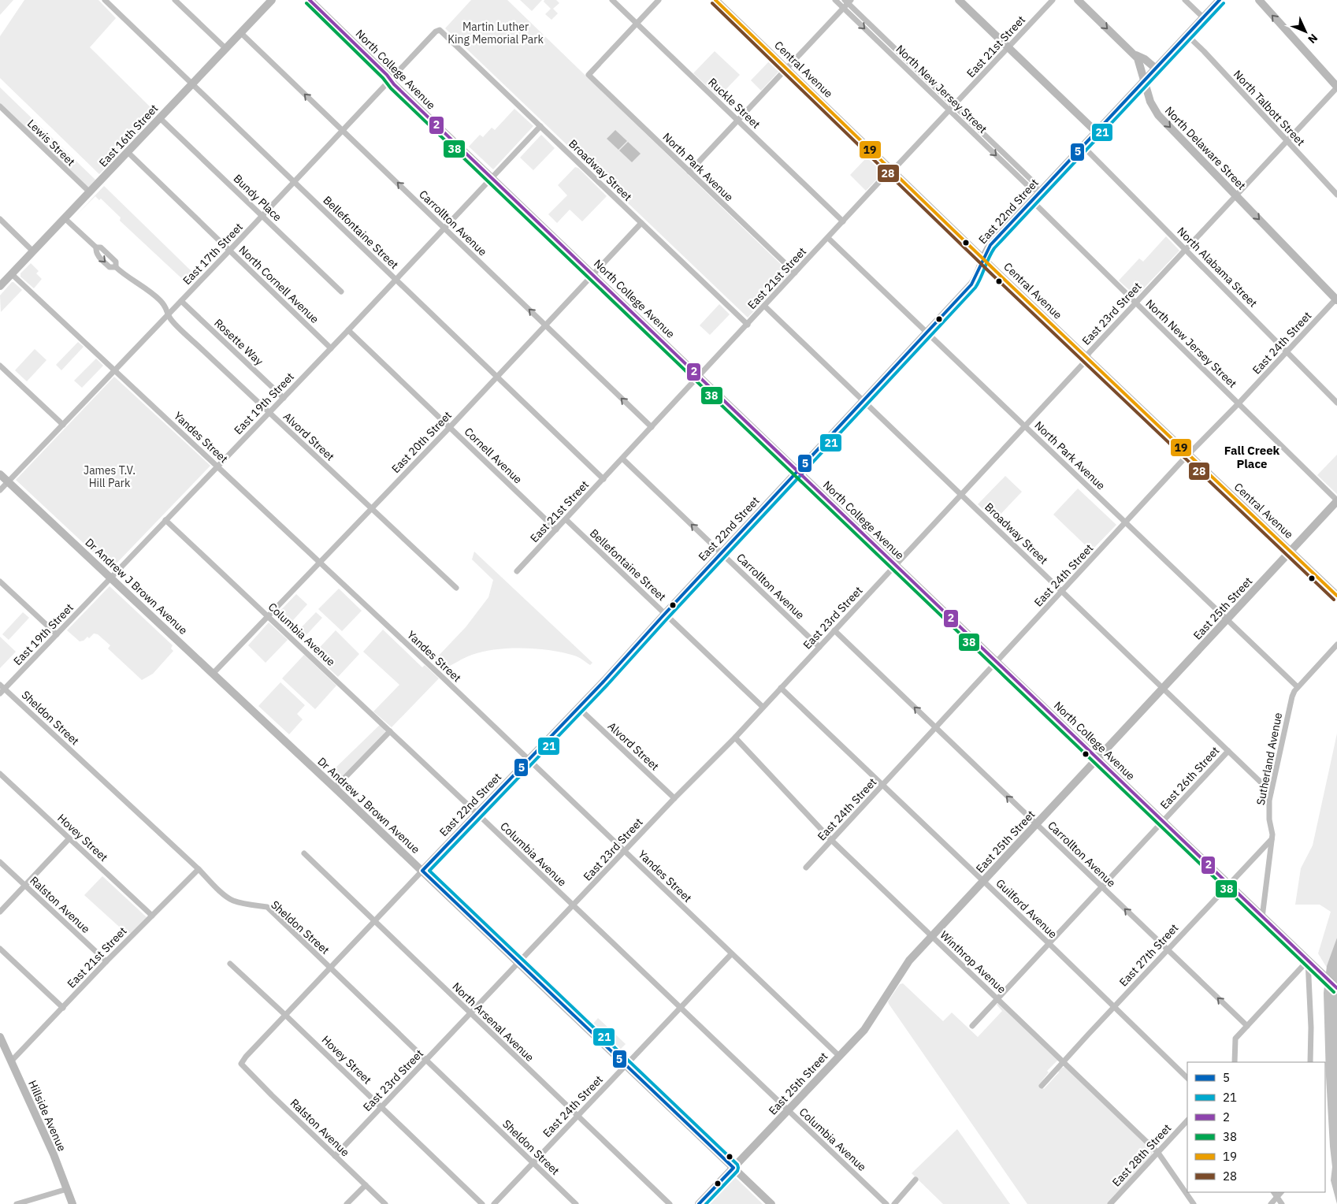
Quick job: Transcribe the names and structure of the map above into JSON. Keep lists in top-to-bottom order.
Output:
{
  "streets": {
    "main road": [
      "North College Avenue",
      "Central Avenue",
      "East 16th Street",
      "North Delaware Street",
      "East 22nd Street",
      "Dr Andrew J Brown Avenue",
      "East 25th Street",
      "Hillside Avenue"
    ],
    "street": [
      "East 21st Street",
      "North New Jersey Street",
      "Ruckle Street",
      "North Talbott Street",
      "Lewis Street",
      "North Park Avenue",
      "Broadway Street",
      "Bundy Place",
      "Carrollton Avenue",
      "Bellefontaine Street",
      "East 17th Street",
      "North Alabama Street",
      "North Cornell Avenue",
      "East 23rd Street",
      "Rosette Way",
      "East 24th Street",
      "East 19th Street",
      "Alvord Street",
      "Yandes Street",
      "East 20th Street",
      "Cornell Avenue",
      "Columbia Avenue",
      "Sheldon Street",
      "Sutherland Avenue",
      "East 26th Street",
      "Hovey Street",
      "Ralston Avenue",
      "Guilford Avenue",
      "East 27th Street",
      "Winthrop Avenue",
      "North Arsenal Avenue",
      "East 28th Street"
    ]
  },
  "crossings": [
    ["East 21st Street", "North College Avenue"],
    ["East 21st Street", "Central Avenue"],
    ["East 21st Street", "North New Jersey Street"],
    ["East 21st Street", "Ruckle Street"],
    ["East 21st Street", "North Park Avenue"],
    ["East 21st Street", "Broadway Street"],
    ["East 21st Street", "Carrollton Avenue"],
    ["East 21st Street", "Bellefontaine Street"],
    ["East 21st Street", "Cornell Avenue"],
    ["East 21st Street", "Sheldon Street"],
    ["East 21st Street", "Hovey Street"],
    ["East 21st Street", "Ralston Avenue"],
    ["East 21st Street", "Hillside Avenue"],
    ["North College Avenue", "East 22nd Street"],
    ["North College Avenue", "East 17th Street"],
    ["North College Avenue", "East 23rd Street"],
    ["North College Avenue", "East 24th Street"],
    ["North College Avenue", "East 19th Street"],
    ["North College Avenue", "East 20th Street"],
    ["North College Avenue", "East 25th Street"],
    ["North College Avenue", "Sutherland Avenue"],
    ["North College Avenue", "East 26th Street"],
    ["North College Avenue", "East 27th Street"],
    ["Central Avenue", "East 22nd Street"],
    ["Central Avenue", "East 23rd Street"],
    ["Central Avenue", "East 24th Street"],
    ["Central Avenue", "East 25th Street"],
    ["North New Jersey Street", "East 22nd Street"],
    ["North New Jersey Street", "East 23rd Street"],
    ["North New Jersey Street", "East 24th Street"],
    ["North New Jersey Street", "East 25th Street"],
    ["Ruckle Street", "North Park Avenue"],
    ["North Talbott Street", "East 22nd Street"],
    ["North Talbott Street", "East 23rd Street"],
    ["East 16th Street", "Lewis Street"],
    ["East 16th Street", "Bundy Place"],
    ["East 16th Street", "Carrollton Avenue"],
    ["East 16th Street", "Bellefontaine Street"],
    ["East 16th Street", "North Cornell Avenue"],
    ["East 16th Street", "Alvord Street"],
    ["East 16th Street", "Yandes Street"],
    ["North Delaware Street", "East 22nd Street"],
    ["North Delaware Street", "East 23rd Street"],
    ["North Delaware Street", "East 24th Street"],
    ["North Park Avenue", "East 22nd Street"],
    ["North Park Avenue", "East 23rd Street"],
    ["North Park Avenue", "East 24th Street"],
    ["North Park Avenue", "East 25th Street"],
    ["North Park Avenue", "Sutherland Avenue"],
    ["Broadway Street", "East 22nd Street"],
    ["Broadway Street", "East 17th Street"],
    ["Broadway Street", "East 23rd Street"],
    ["Broadway Street", "East 24th Street"],
    ["Broadway Street", "East 19th Street"],
    ["Broadway Street", "East 20th Street"],
    ["Broadway Street", "East 25th Street"],
    ["Broadway Street", "Sutherland Avenue"],
    ["Broadway Street", "East 26th Street"],
    ["Bundy Place", "East 17th Street"],
    ["East 22nd Street", "Carrollton Avenue"],
    ["East 22nd Street", "Bellefontaine Street"],
    ["East 22nd Street", "North Alabama Street"],
    ["East 22nd Street", "Alvord Street"],
    ["East 22nd Street", "Yandes Street"],
    ["East 22nd Street", "Dr Andrew J Brown Avenue"],
    ["East 22nd Street", "Columbia Avenue"],
    ["East 22nd Street", "Sheldon Street"],
    ["East 22nd Street", "Hovey Street"],
    ["East 22nd Street", "Ralston Avenue"],
    ["East 22nd Street", "North Arsenal Avenue"],
    ["Carrollton Avenue", "East 17th Street"],
    ["Carrollton Avenue", "East 23rd Street"],
    ["Carrollton Avenue", "East 24th Street"],
    ["Carrollton Avenue", "East 19th Street"],
    ["Carrollton Avenue", "East 20th Street"],
    ["Carrollton Avenue", "East 25th Street"],
    ["Carrollton Avenue", "East 26th Street"],
    ["Carrollton Avenue", "East 27th Street"],
    ["Bellefontaine Street", "East 17th Street"],
    ["Bellefontaine Street", "East 23rd Street"],
    ["Bellefontaine Street", "East 19th Street"],
    ["Bellefontaine Street", "East 20th Street"],
    ["East 17th Street", "North Cornell Avenue"],
    ["East 17th Street", "Rosette Way"],
    ["East 17th Street", "Alvord Street"],
    ["East 17th Street", "Yandes Street"],
    ["East 17th Street", "Dr Andrew J Brown Avenue"],
    ["North Alabama Street", "East 23rd Street"],
    ["North Alabama Street", "East 24th Street"],
    ["North Cornell Avenue", "East 19th Street"],
    ["East 23rd Street", "Alvord Street"],
    ["East 23rd Street", "Yandes Street"],
    ["East 23rd Street", "Dr Andrew J Brown Avenue"],
    ["East 23rd Street", "Columbia Avenue"],
    ["East 23rd Street", "Sheldon Street"],
    ["East 23rd Street", "Hovey Street"],
    ["East 23rd Street", "Ralston Avenue"],
    ["East 23rd Street", "Guilford Avenue"],
    ["East 23rd Street", "Winthrop Avenue"],
    ["East 23rd Street", "North Arsenal Avenue"],
    ["Rosette Way", "East 19th Street"],
    ["East 24th Street", "Yandes Street"],
    ["East 24th Street", "Dr Andrew J Brown Avenue"],
    ["East 24th Street", "Columbia Avenue"],
    ["East 24th Street", "Sheldon Street"],
    ["East 24th Street", "Guilford Avenue"],
    ["East 24th Street", "Winthrop Avenue"],
    ["East 24th Street", "North Arsenal Avenue"],
    ["East 19th Street", "Alvord Street"],
    ["East 19th Street", "Yandes Street"],
    ["East 19th Street", "Cornell Avenue"],
    ["East 19th Street", "Dr Andrew J Brown Avenue"],
    ["East 19th Street", "Columbia Avenue"],
    ["East 19th Street", "Sheldon Street"],
    ["Alvord Street", "East 20th Street"],
    ["Yandes Street", "East 20th Street"],
    ["Yandes Street", "East 25th Street"],
    ["East 20th Street", "Cornell Avenue"],
    ["East 20th Street", "Dr Andrew J Brown Avenue"],
    ["East 20th Street", "Columbia Avenue"],
    ["Dr Andrew J Brown Avenue", "East 25th Street"],
    ["East 25th Street", "Columbia Avenue"],
    ["East 25th Street", "Guilford Avenue"],
    ["East 25th Street", "Winthrop Avenue"],
    ["Sutherland Avenue", "East 27th Street"],
    ["East 26th Street", "Guilford Avenue"],
    ["East 26th Street", "Winthrop Avenue"],
    ["Guilford Avenue", "East 27th Street"],
    ["East 27th Street", "Winthrop Avenue"],
    ["Winthrop Avenue", "East 28th Street"]
  ],
  "one_way": ["North Delaware Street", "Carrollton Avenue"],
  "districts": ["Fall Creek Place"],
  "parks": ["Martin Luther King Memorial Park", "James T.V. Hill Park"],
  "lines": [
    "transit line 5",
    "transit line 2",
    "transit line 19",
    "transit line 21",
    "transit line 38",
    "transit line 28"
  ],
  "legend": [
    "5",
    "21",
    "2",
    "38",
    "19",
    "28"
  ],
  "north": "bottom right"
}
